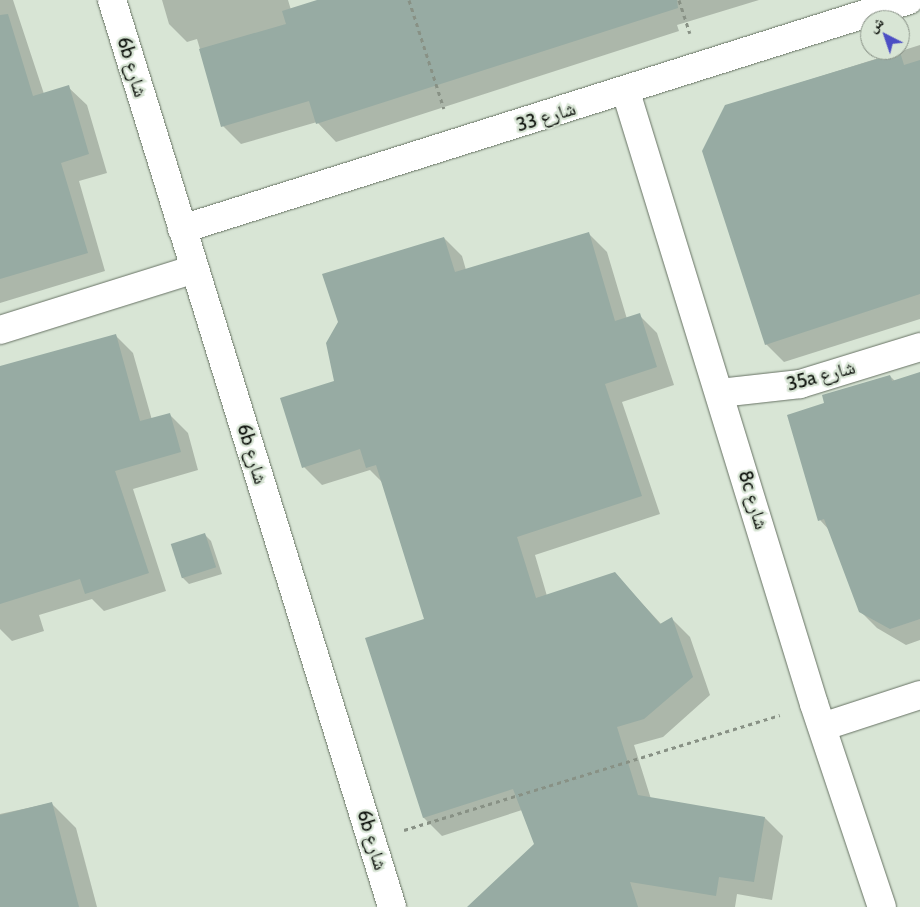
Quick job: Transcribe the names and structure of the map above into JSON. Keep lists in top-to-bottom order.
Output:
{
  "streets": {
    "street": [
      "6b شارع",
      "شارع 33",
      "35a شارع",
      "8c شارع"
    ]
  },
  "crossings": [
    ["6b شارع", "شارع 33"],
    ["شارع 33", "8c شارع"],
    ["35a شارع", "8c شارع"]
  ],
  "north": "top left"
}
